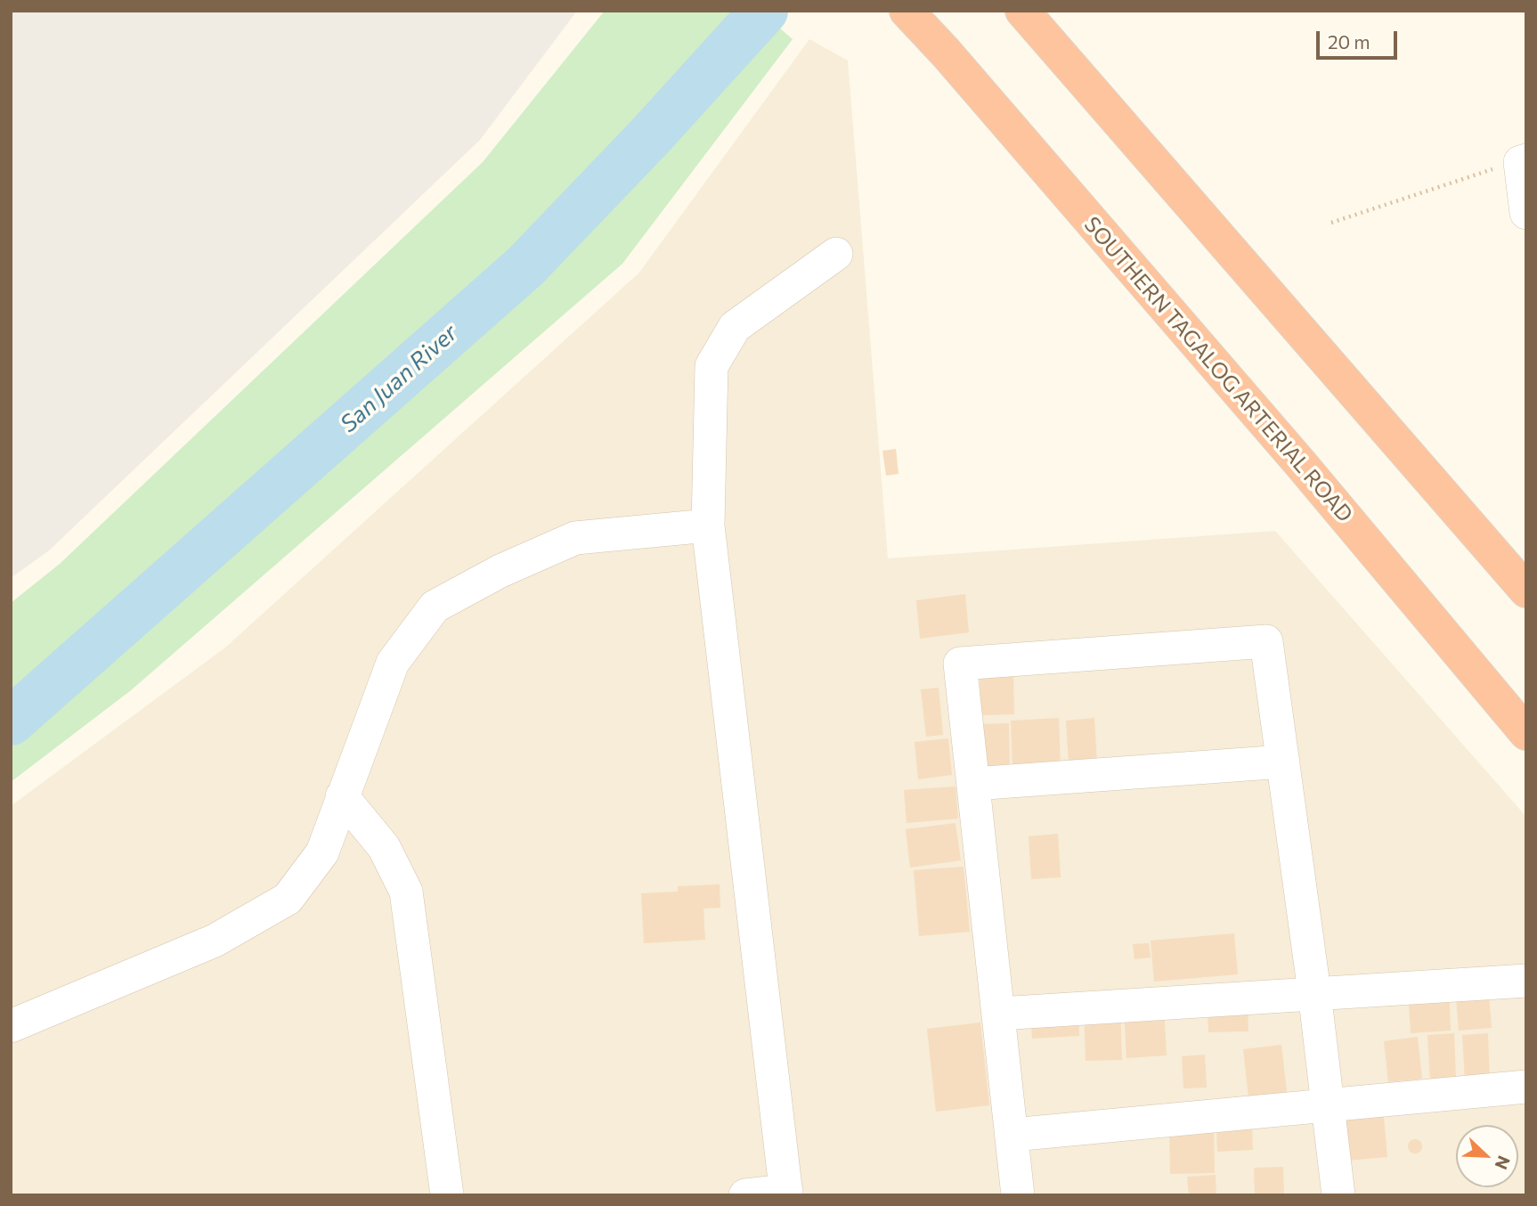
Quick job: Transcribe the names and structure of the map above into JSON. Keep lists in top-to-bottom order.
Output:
{
  "streets": {
    "highway": ["SOUTHERN TAGALOG ARTERIAL ROAD"]
  },
  "water": ["San Juan River"],
  "scale_bar": "20 m",
  "north": "bottom right"
}
